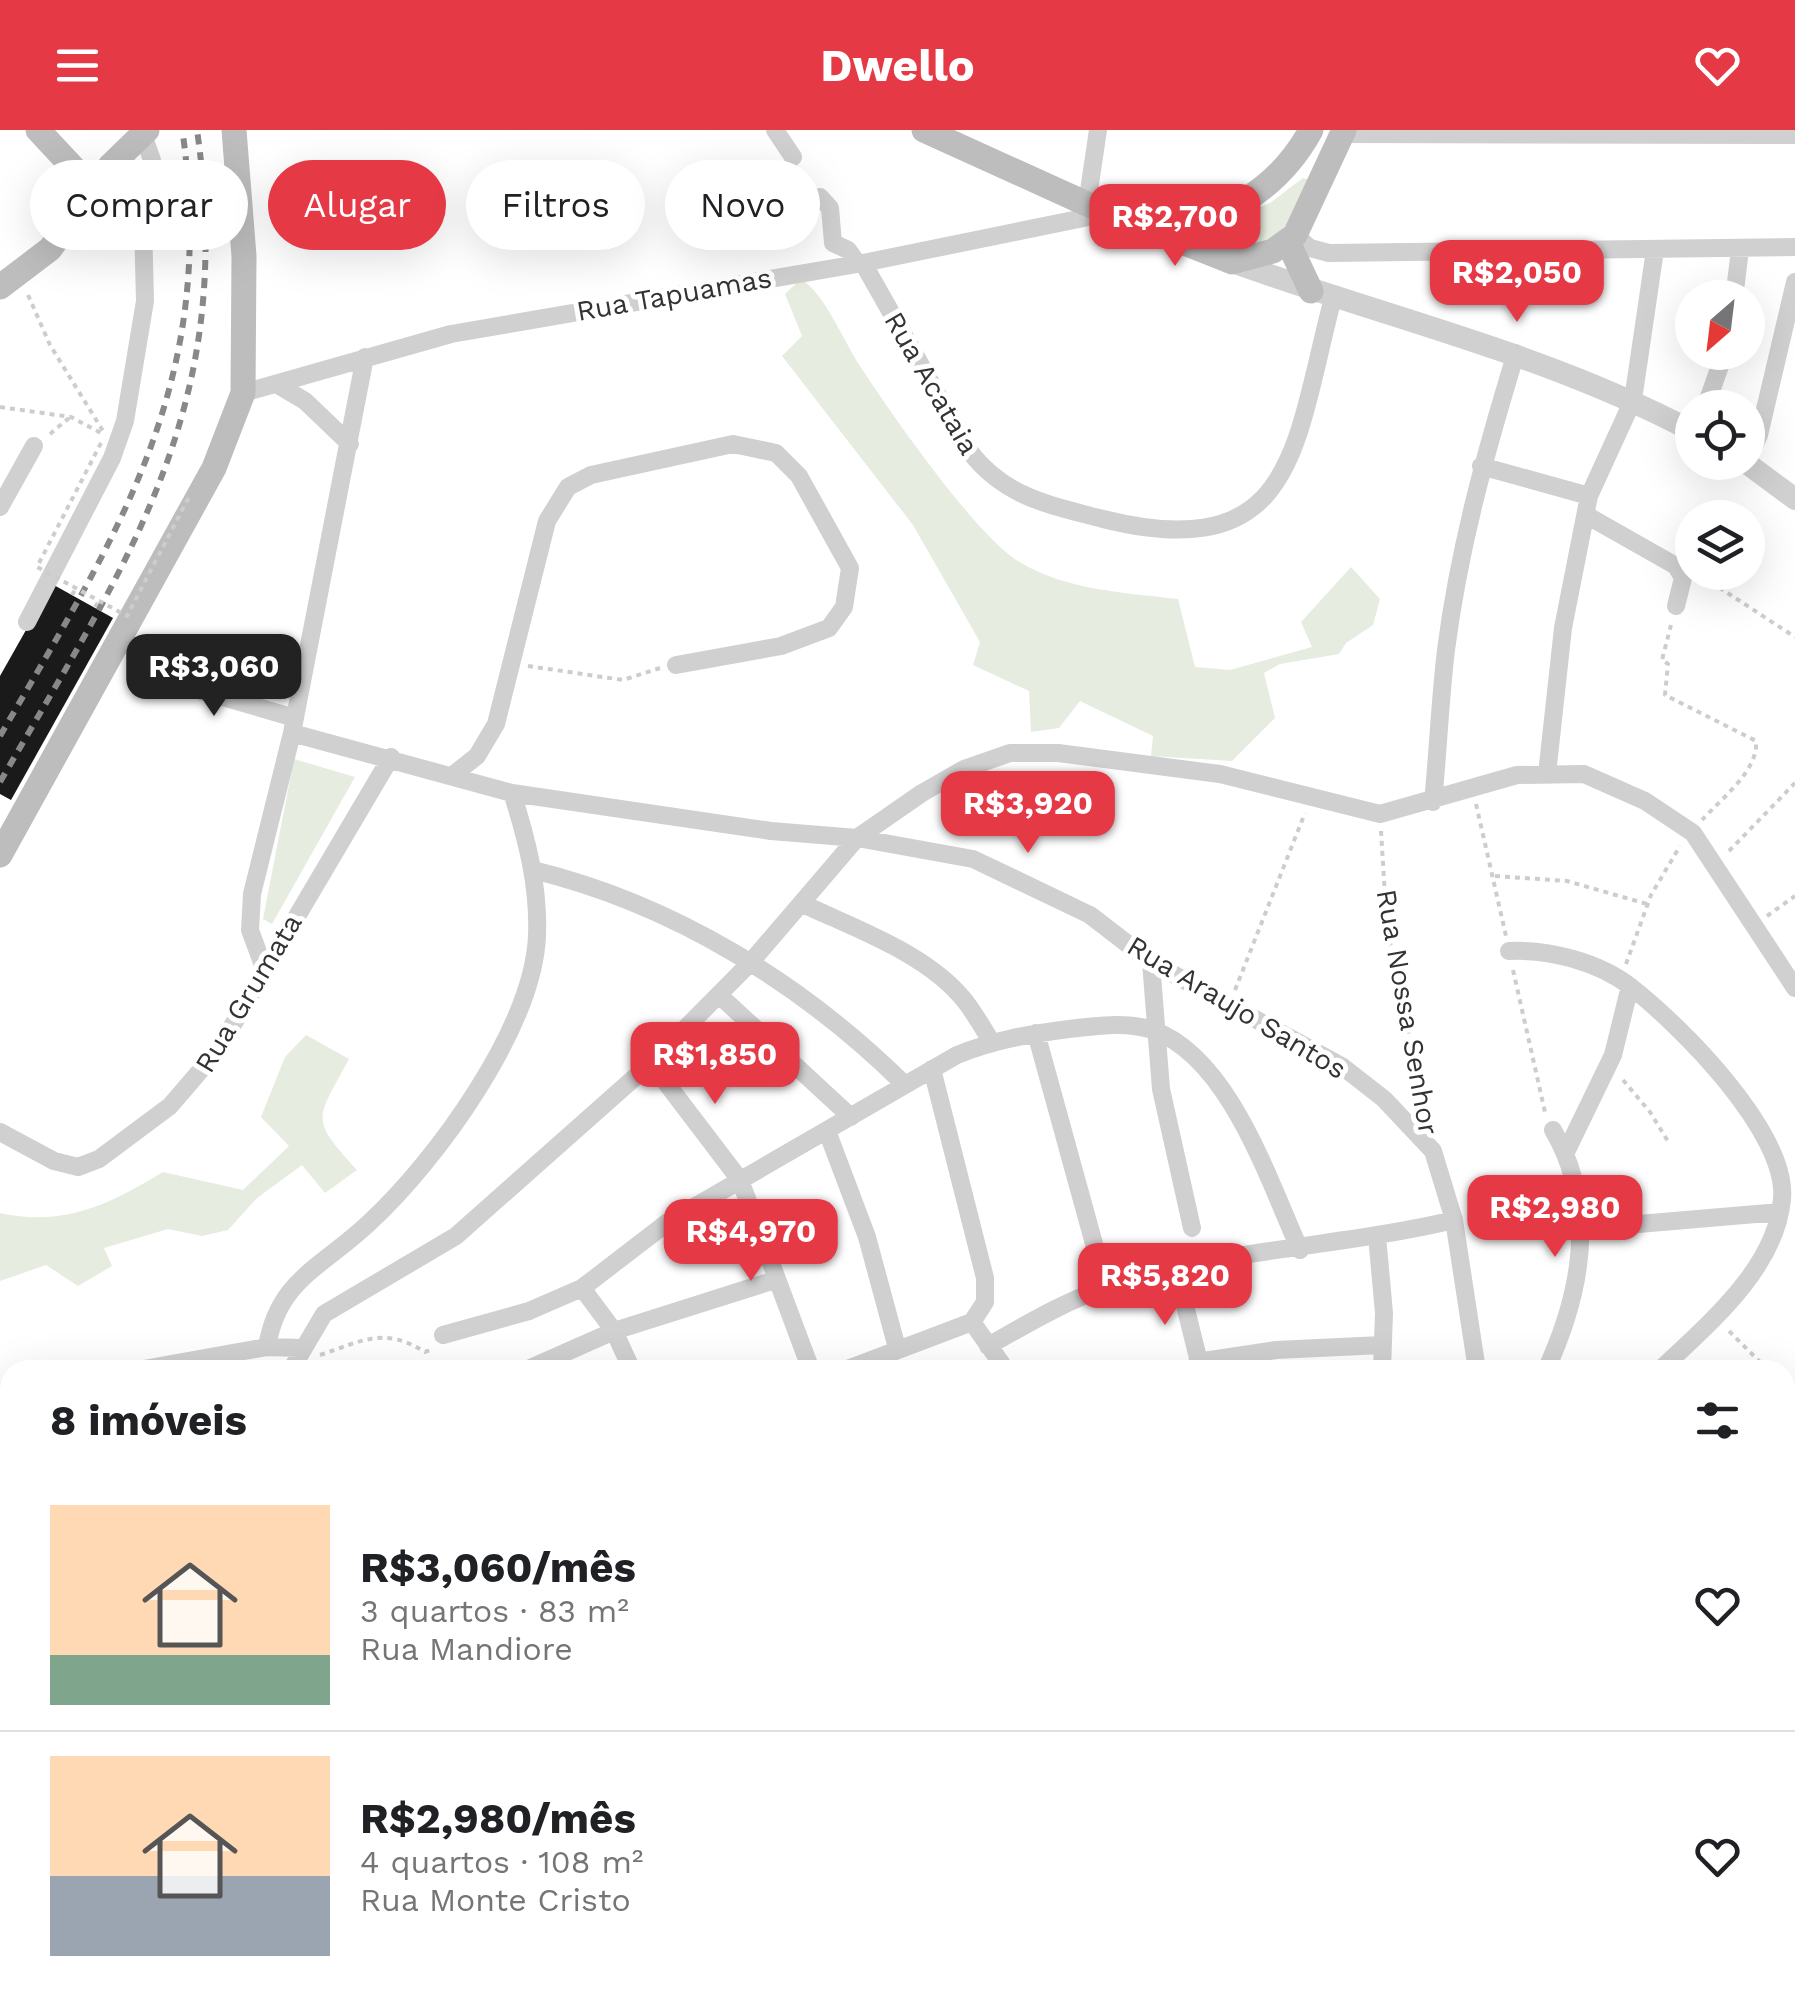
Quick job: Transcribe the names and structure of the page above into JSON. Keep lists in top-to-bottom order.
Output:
{
  "streets": {
    "street": [
      "Rua Tapuamas",
      "Rua Acataia",
      "Rua Grumata",
      "Rua Araujo Santos"
    ],
    "path": ["Rua Nossa Senhor"]
  },
  "crossings": [
    ["Rua Tapuamas", "Rua Acataia"],
    ["Rua Grumata", "Rua Araujo Santos"],
    ["Rua Araujo Santos", "Rua Nossa Senhor"]
  ],
  "north": "bottom left",
  "page": {
    "header": "Dwello",
    "chip": [
      "Comprar",
      "Alugar",
      "Filtros",
      "Novo"
    ],
    "price": [
      "R$2,700",
      "R$2,050",
      "R$3,060",
      "R$3,920",
      "R$1,850",
      "R$2,980",
      "R$4,970",
      "R$5,820"
    ],
    "heading": "8 imóveis",
    "list": [
      {
        "name": "R$3,060/mês",
        "note": "3 quartos · 83 m² · Rua Mandiore"
      },
      {
        "name": "R$2,980/mês",
        "note": "4 quartos · 108 m² · Rua Monte Cristo"
      }
    ]
  }
}
